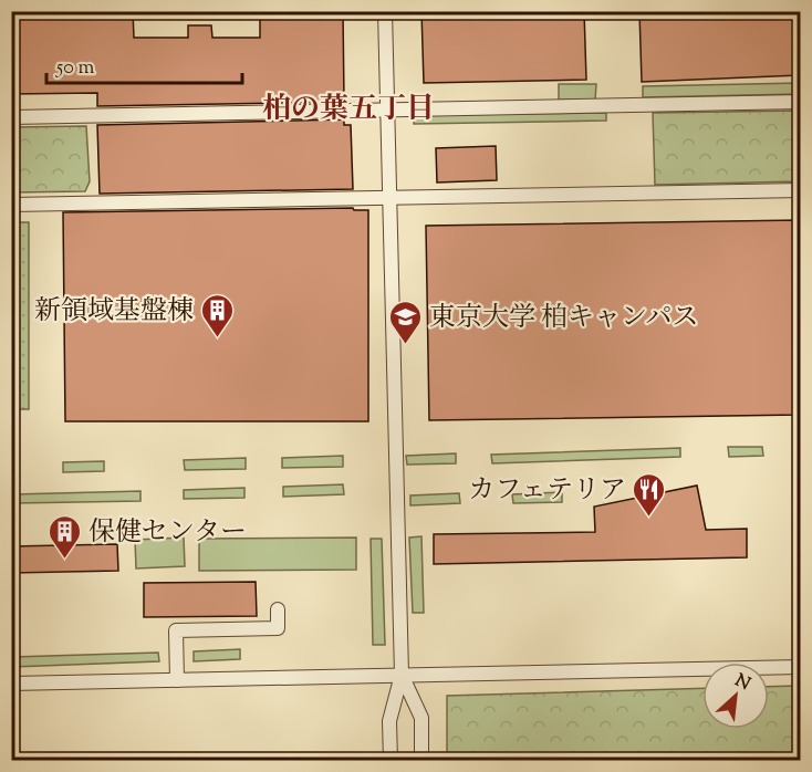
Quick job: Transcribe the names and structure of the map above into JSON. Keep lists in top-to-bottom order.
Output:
{
  "districts": ["柏の葉五丁目"],
  "places": {
    "building": ["新領域基盤棟", "保健センター"],
    "school or university": ["東京大学 柏キャンパス"],
    "restaurant": ["カフェテリア"]
  },
  "scale_bar": "50 m",
  "north": "top right"
}
